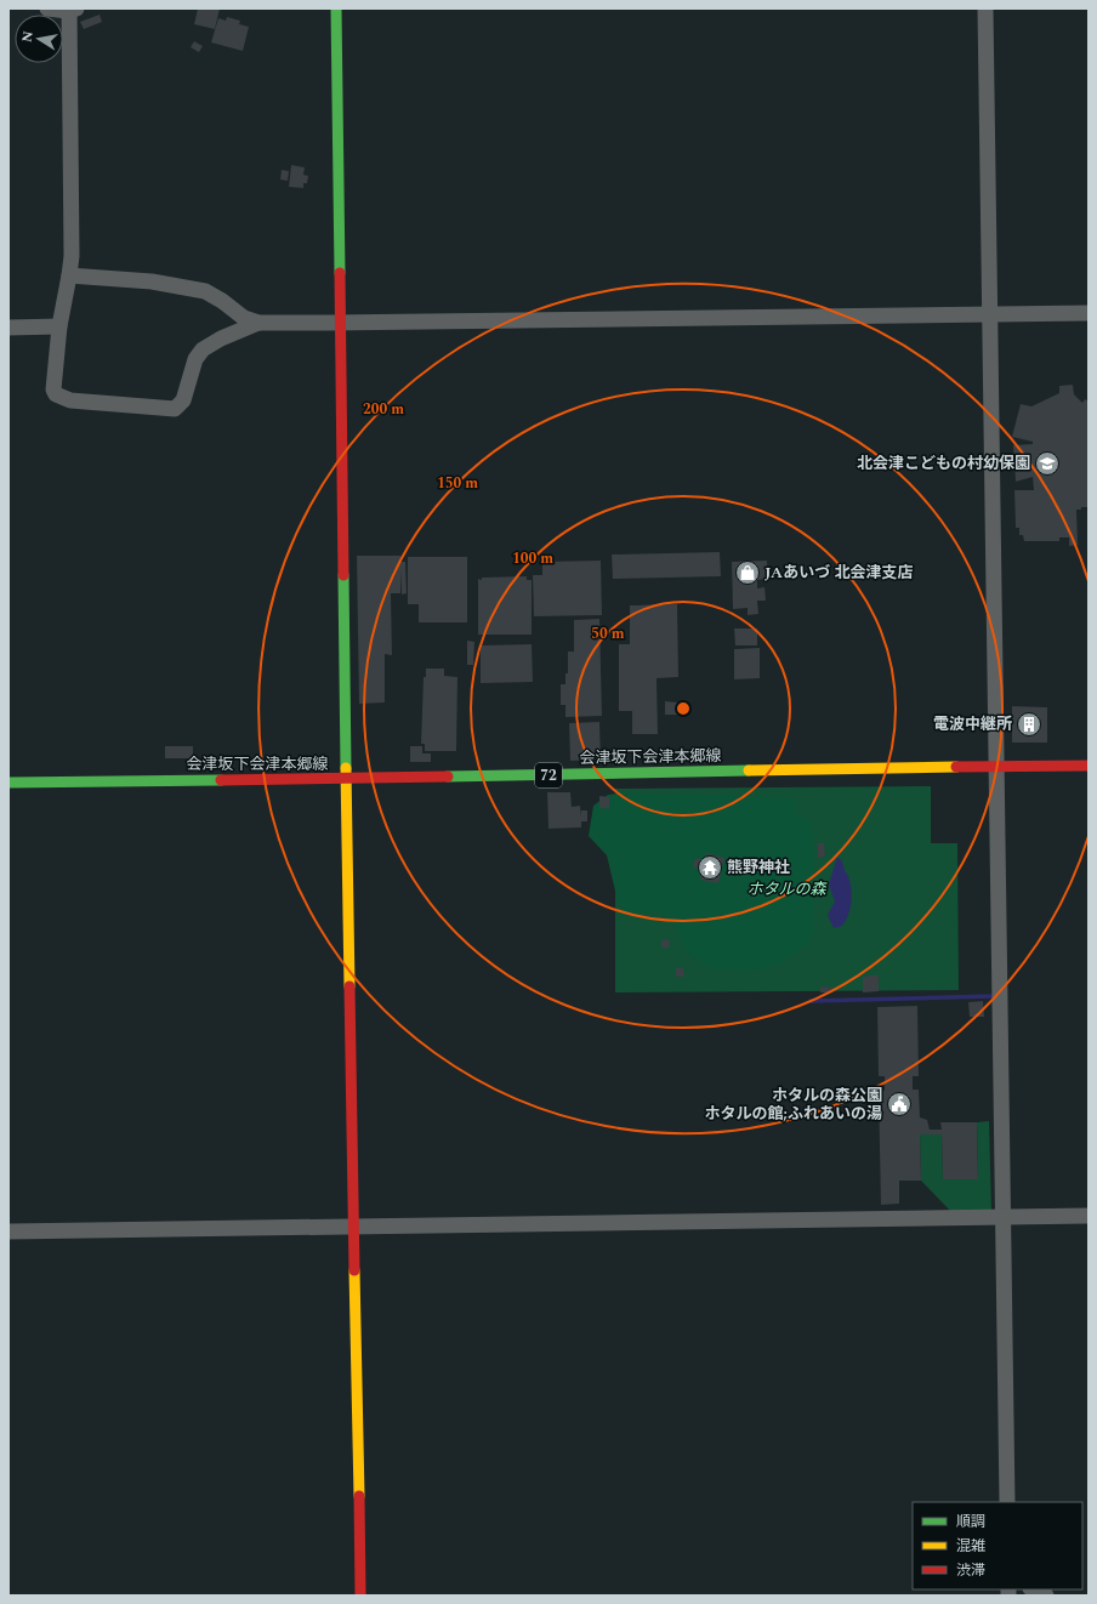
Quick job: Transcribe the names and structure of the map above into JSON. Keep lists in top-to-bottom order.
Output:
{
  "streets": {
    "street": ["会津坂下会津本郷線", "72"]
  },
  "parks": ["ホタルの森"],
  "places": {
    "school or university": ["北会津こどもの村幼保園"],
    "shop": ["JAあいづ 北会津支店"],
    "building": ["電波中継所"],
    "temple": ["熊野神社"],
    "public building": ["ホタルの森公園 ホタルの館;ふれあいの湯"]
  },
  "legend": ["順調", "混雑", "渋滞"],
  "north": "left",
  "rings": [
    "200 m",
    "150 m",
    "100 m",
    "50 m"
  ]
}
